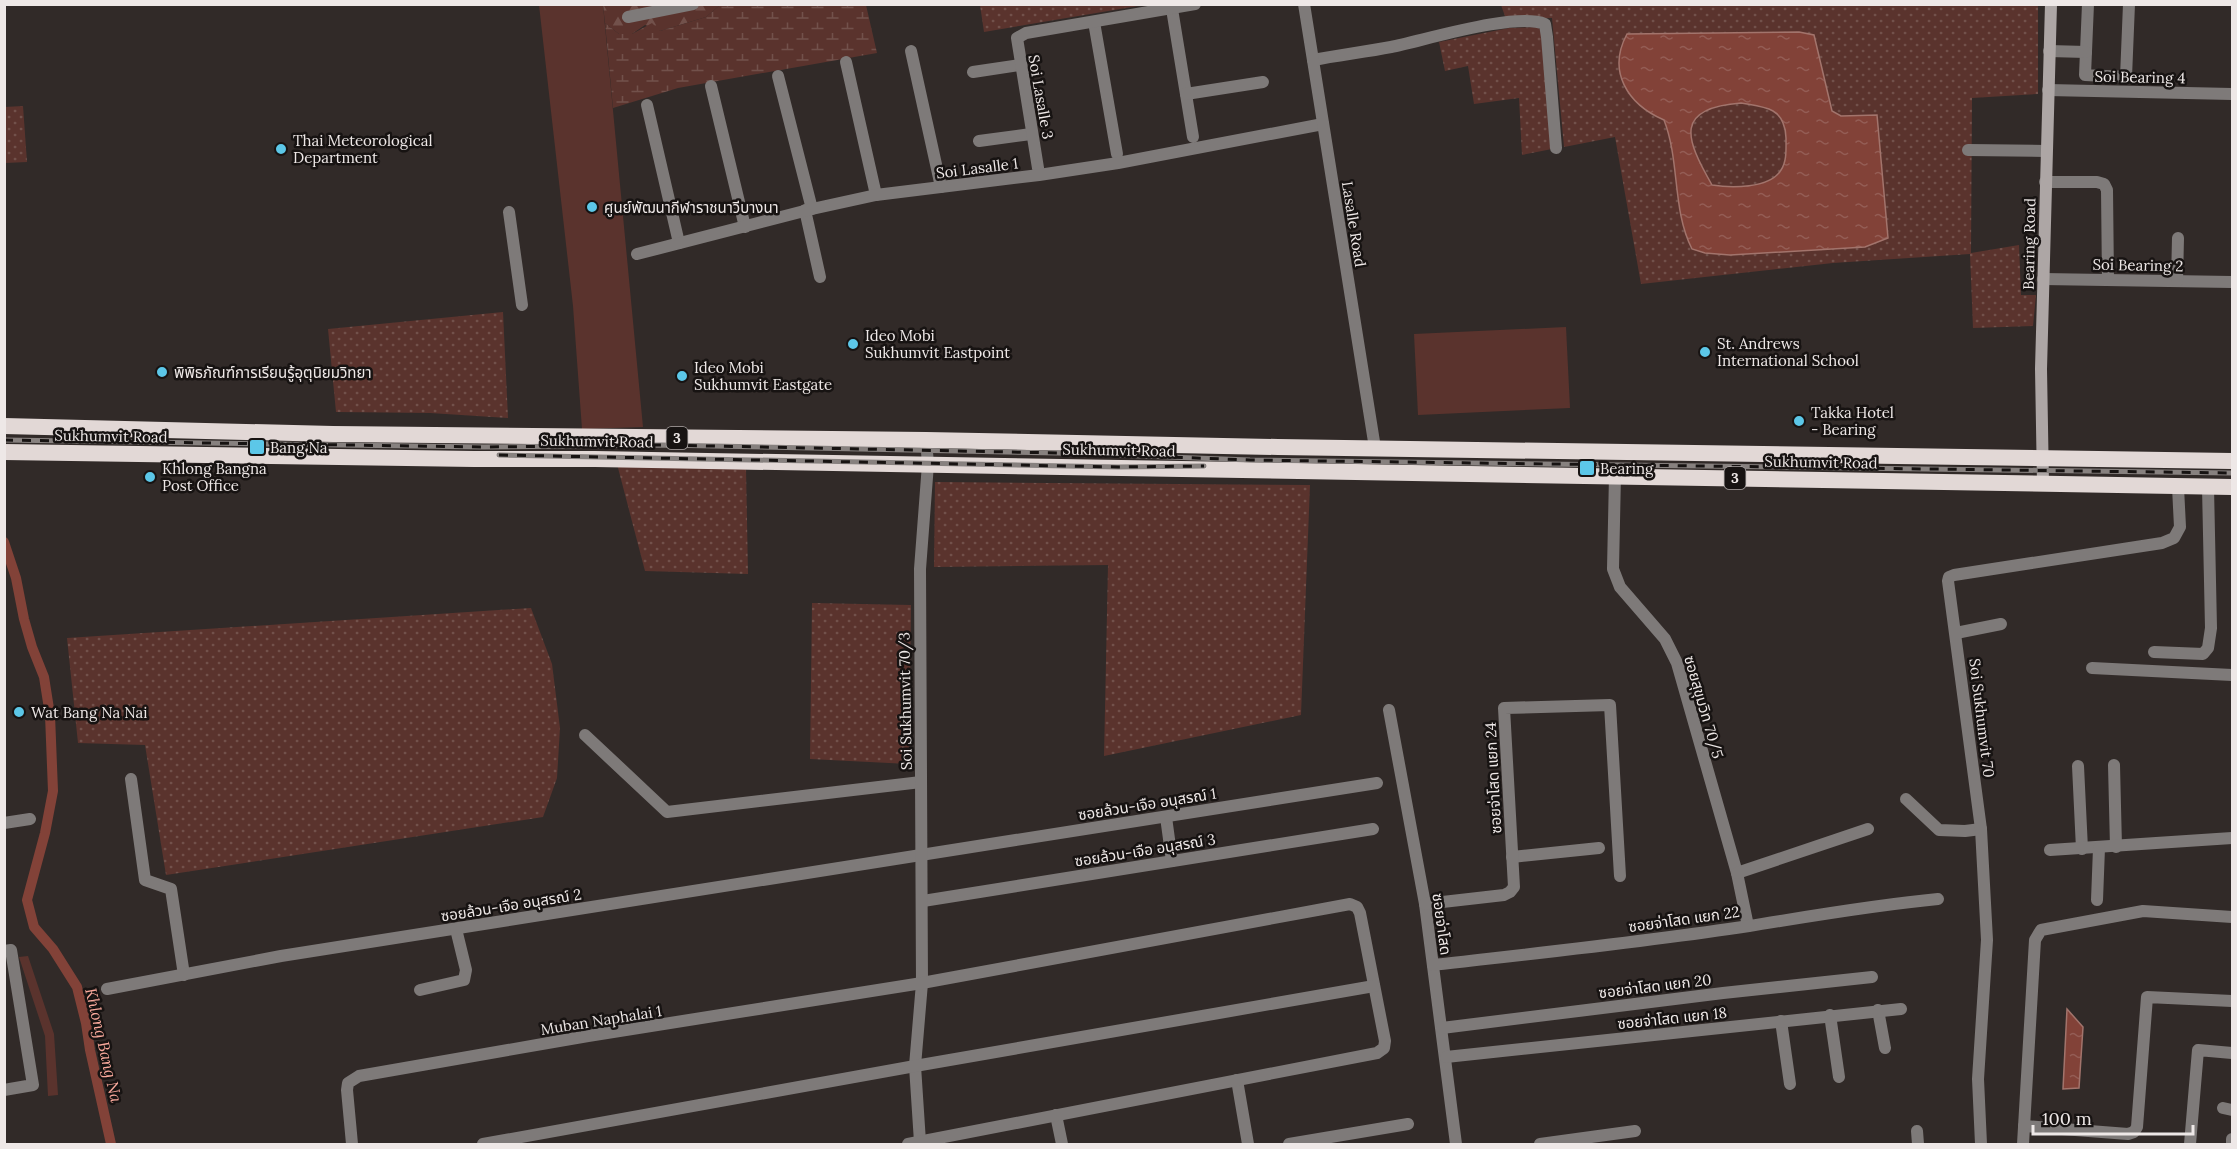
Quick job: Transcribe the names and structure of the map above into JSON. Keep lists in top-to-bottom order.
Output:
{
  "streets": {
    "highway": ["Sukhumvit Road", "3"],
    "main road": ["Bearing Road"],
    "street": [
      "Soi Bearing 4",
      "Soi Lasalle 3",
      "Soi Lasalle 1",
      "Lasalle Road",
      "Soi Bearing 2",
      "Soi Sukhumvit 70/3",
      "ซอยสุขุมวิท 70/5",
      "Soi Sukhumvit 70",
      "ซอยจ่าโสด แยก 24",
      "ซอยล้วน-เจือ อนุสรณ์ 1",
      "ซอยล้วน-เจือ อนุสรณ์ 3",
      "ซอยล้วน-เจือ อนุสรณ์ 2",
      "ซอยจ่าโสด แยก 22",
      "ซอยจ่าโสด",
      "ซอยจ่าโสด แยก 20",
      "ซอยจ่าโสด แยก 18",
      "Muban Naphalai 1"
    ]
  },
  "crossings": [
    ["Soi Bearing 4", "Bearing Road"],
    ["Soi Lasalle 1", "Lasalle Road"],
    ["Lasalle Road", "Sukhumvit Road"],
    ["Bearing Road", "Soi Bearing 2"],
    ["Bearing Road", "Sukhumvit Road"],
    ["Sukhumvit Road", "Soi Sukhumvit 70/3"],
    ["Sukhumvit Road", "ซอยสุขุมวิท 70/5"],
    ["Sukhumvit Road", "Soi Sukhumvit 70"],
    ["Soi Sukhumvit 70/3", "ซอยล้วน-เจือ อนุสรณ์ 1"],
    ["Soi Sukhumvit 70/3", "ซอยล้วน-เจือ อนุสรณ์ 3"],
    ["Soi Sukhumvit 70/3", "ซอยล้วน-เจือ อนุสรณ์ 2"],
    ["Soi Sukhumvit 70/3", "Muban Naphalai 1"],
    ["ซอยสุขุมวิท 70/5", "ซอยจ่าโสด แยก 22"],
    ["ซอยจ่าโสด แยก 24", "ซอยจ่าโสด"],
    ["ซอยล้วน-เจือ อนุสรณ์ 1", "ซอยล้วน-เจือ อนุสรณ์ 2"],
    ["ซอยจ่าโสด แยก 22", "ซอยจ่าโสด"],
    ["ซอยจ่าโสด", "ซอยจ่าโสด แยก 20"],
    ["ซอยจ่าโสด", "ซอยจ่าโสด แยก 18"]
  ],
  "water": ["Khlong Bang Na"],
  "places": {
    "other": [
      "Thai Meteorological Department",
      "ศูนย์พัฒนากีฬาราชนาวีบางนา",
      "Ideo Mobi Sukhumvit Eastpoint",
      "St. Andrews International School",
      "พิพิธภัณฑ์การเรียนรู้อุตุนิยมวิทยา",
      "Ideo Mobi Sukhumvit Eastgate",
      "Takka Hotel - Bearing",
      "Khlong Bangna Post Office",
      "Wat Bang Na Nai"
    ],
    "transit": ["Bang Na", "Bearing"]
  },
  "scale_bar": "100 m"
}
